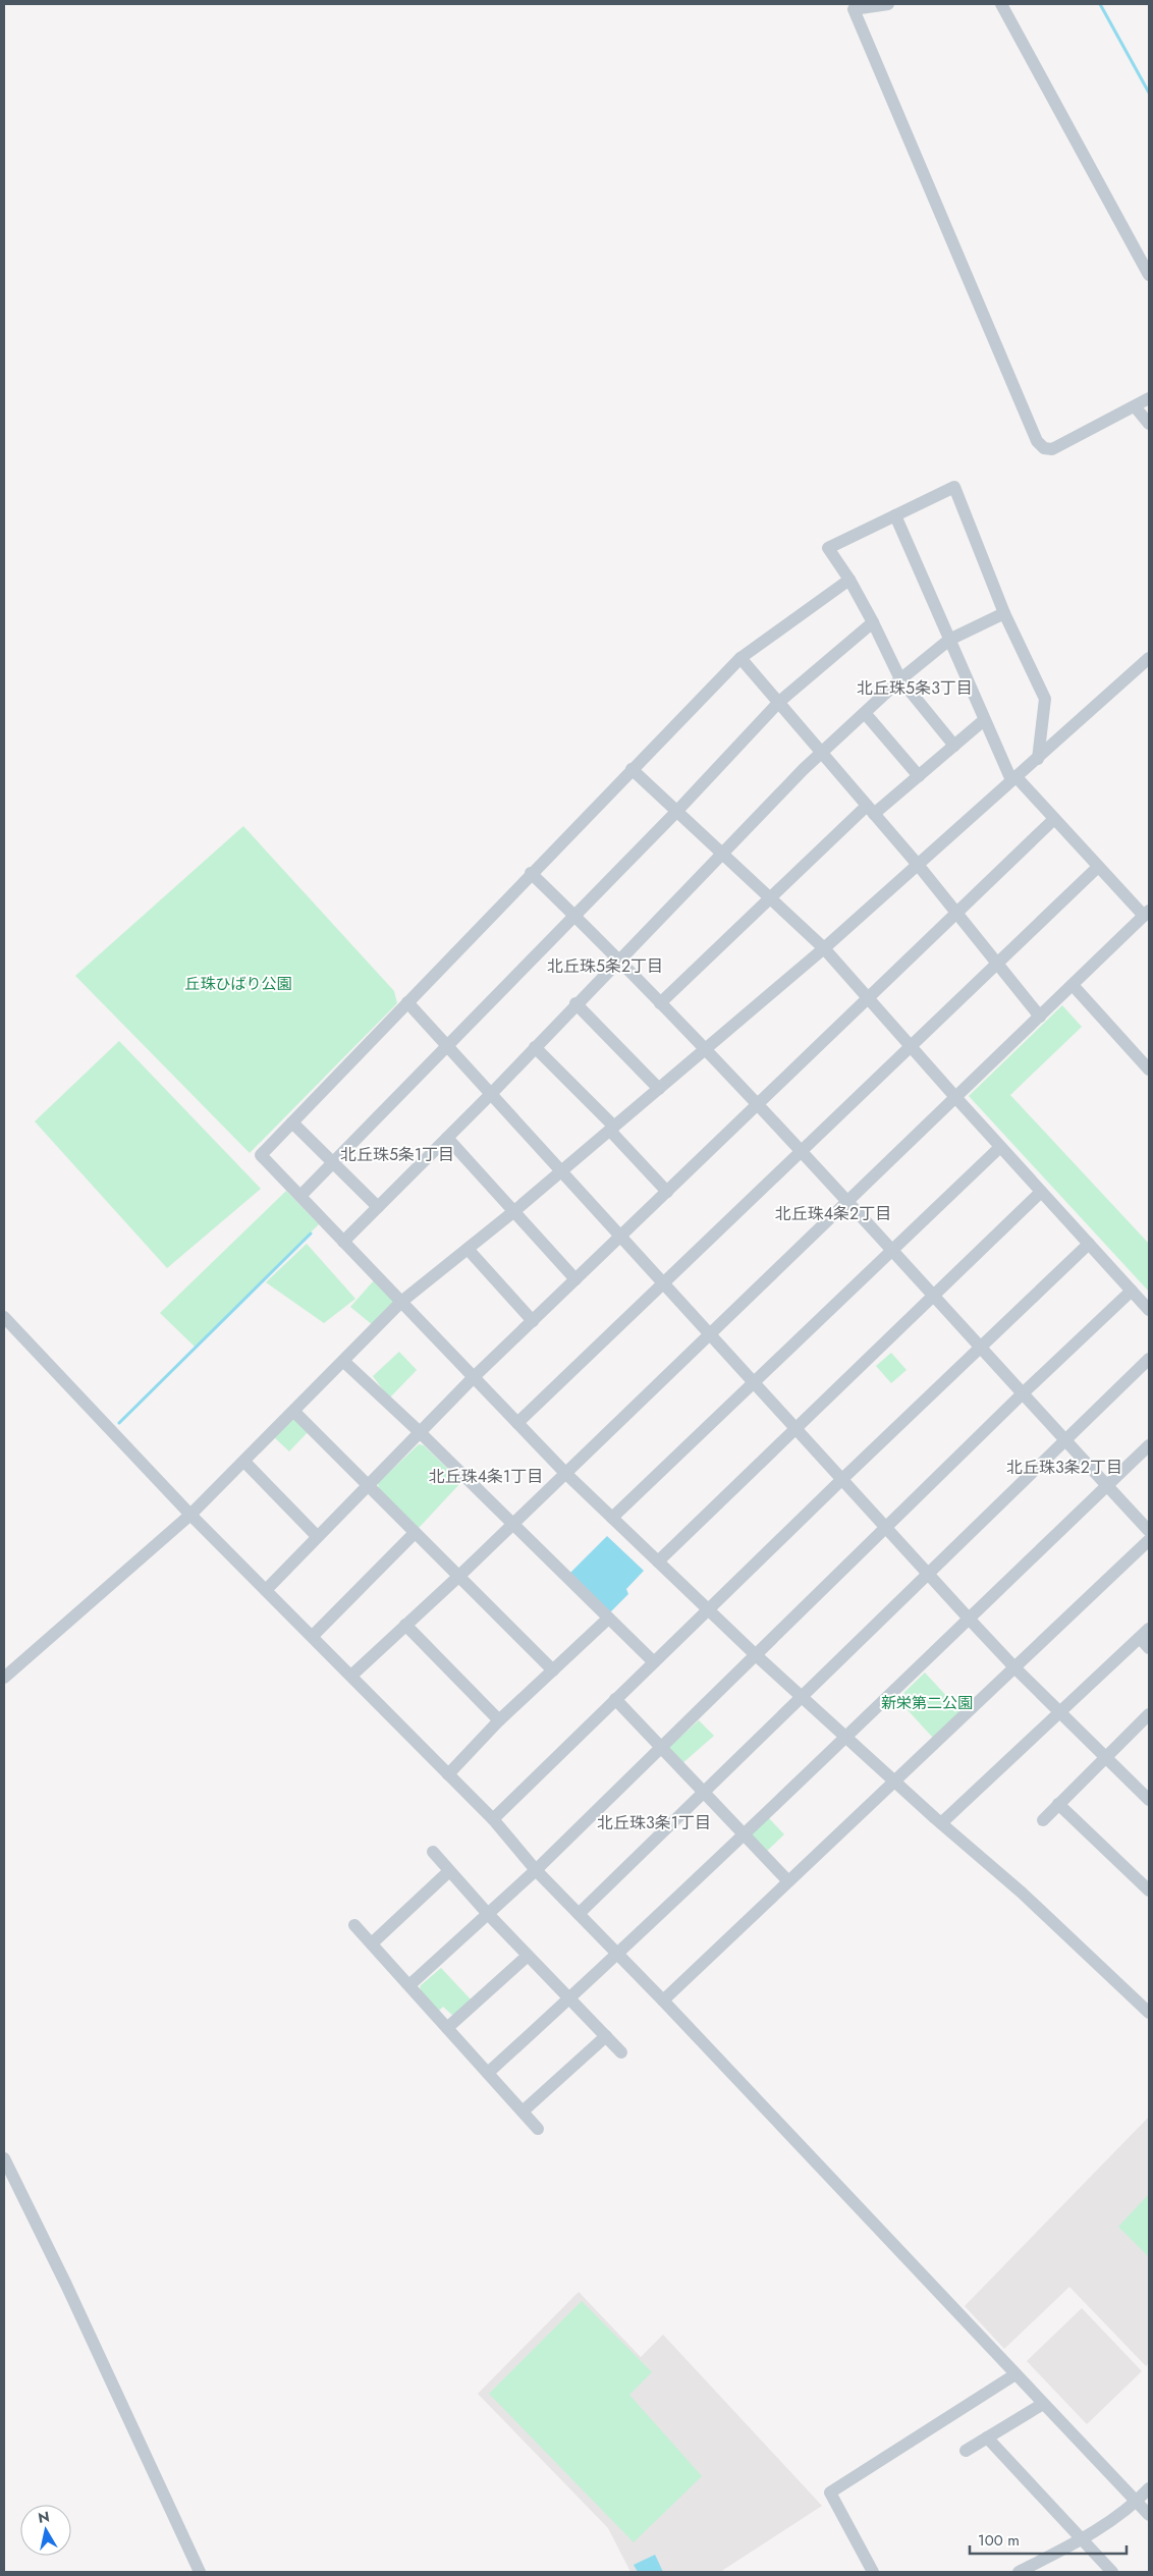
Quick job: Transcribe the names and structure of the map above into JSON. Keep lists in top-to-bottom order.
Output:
{
  "districts": [
    "北丘珠5条3丁目",
    "北丘珠5条2丁目",
    "北丘珠5条1丁目",
    "北丘珠4条2丁目",
    "北丘珠3条2丁目",
    "北丘珠4条1丁目",
    "北丘珠3条1丁目"
  ],
  "parks": ["丘珠ひばり公園", "新栄第二公園"],
  "scale_bar": "100 m",
  "north": "top"
}
